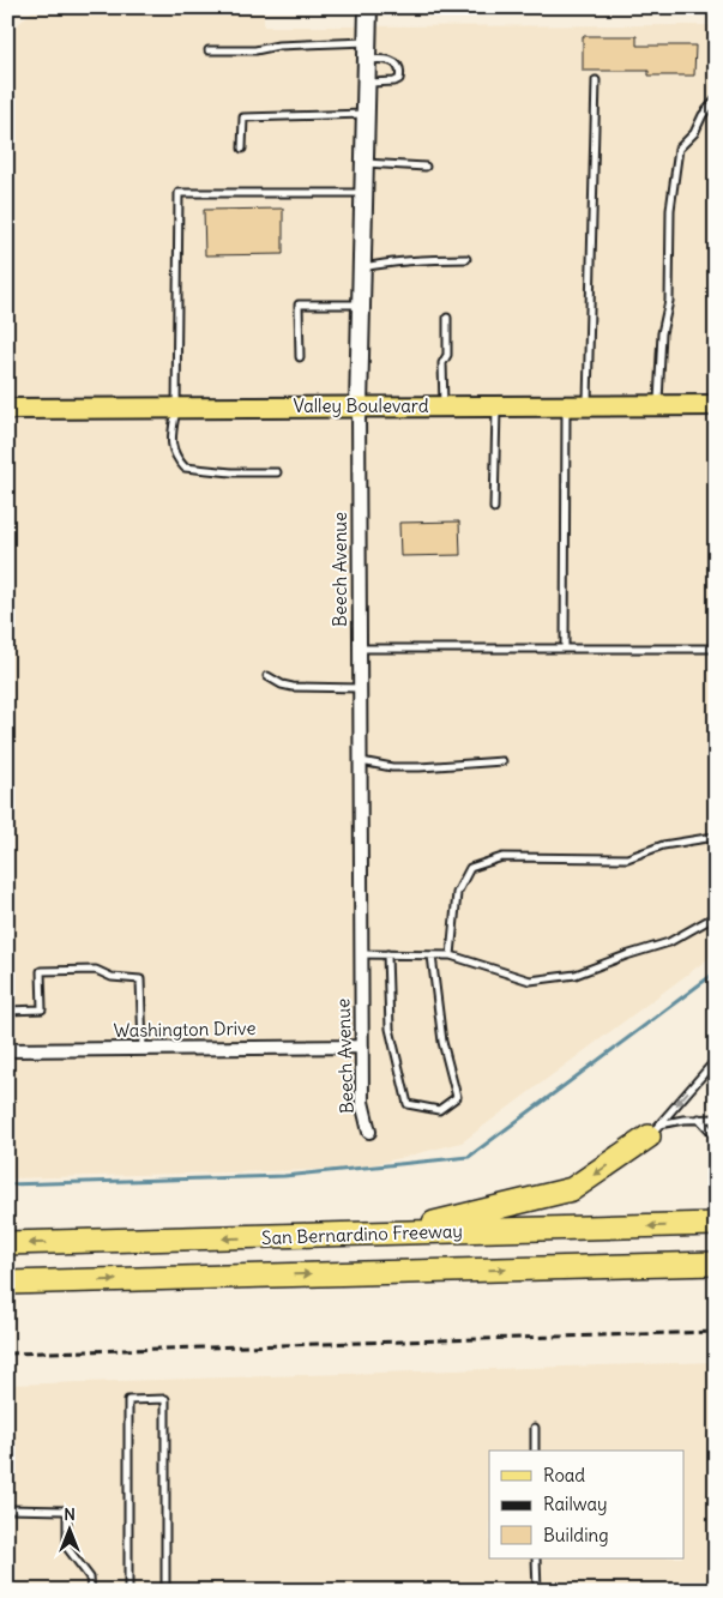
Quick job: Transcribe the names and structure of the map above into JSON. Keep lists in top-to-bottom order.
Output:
{
  "streets": {
    "highway": ["San Bernardino Freeway"],
    "main road": ["Valley Boulevard", "Beech Avenue"],
    "street": ["Washington Drive"]
  },
  "crossings": [
    ["Valley Boulevard", "Beech Avenue"],
    ["Beech Avenue", "Washington Drive"]
  ],
  "legend": ["Road", "Railway", "Building"],
  "north": "top"
}
